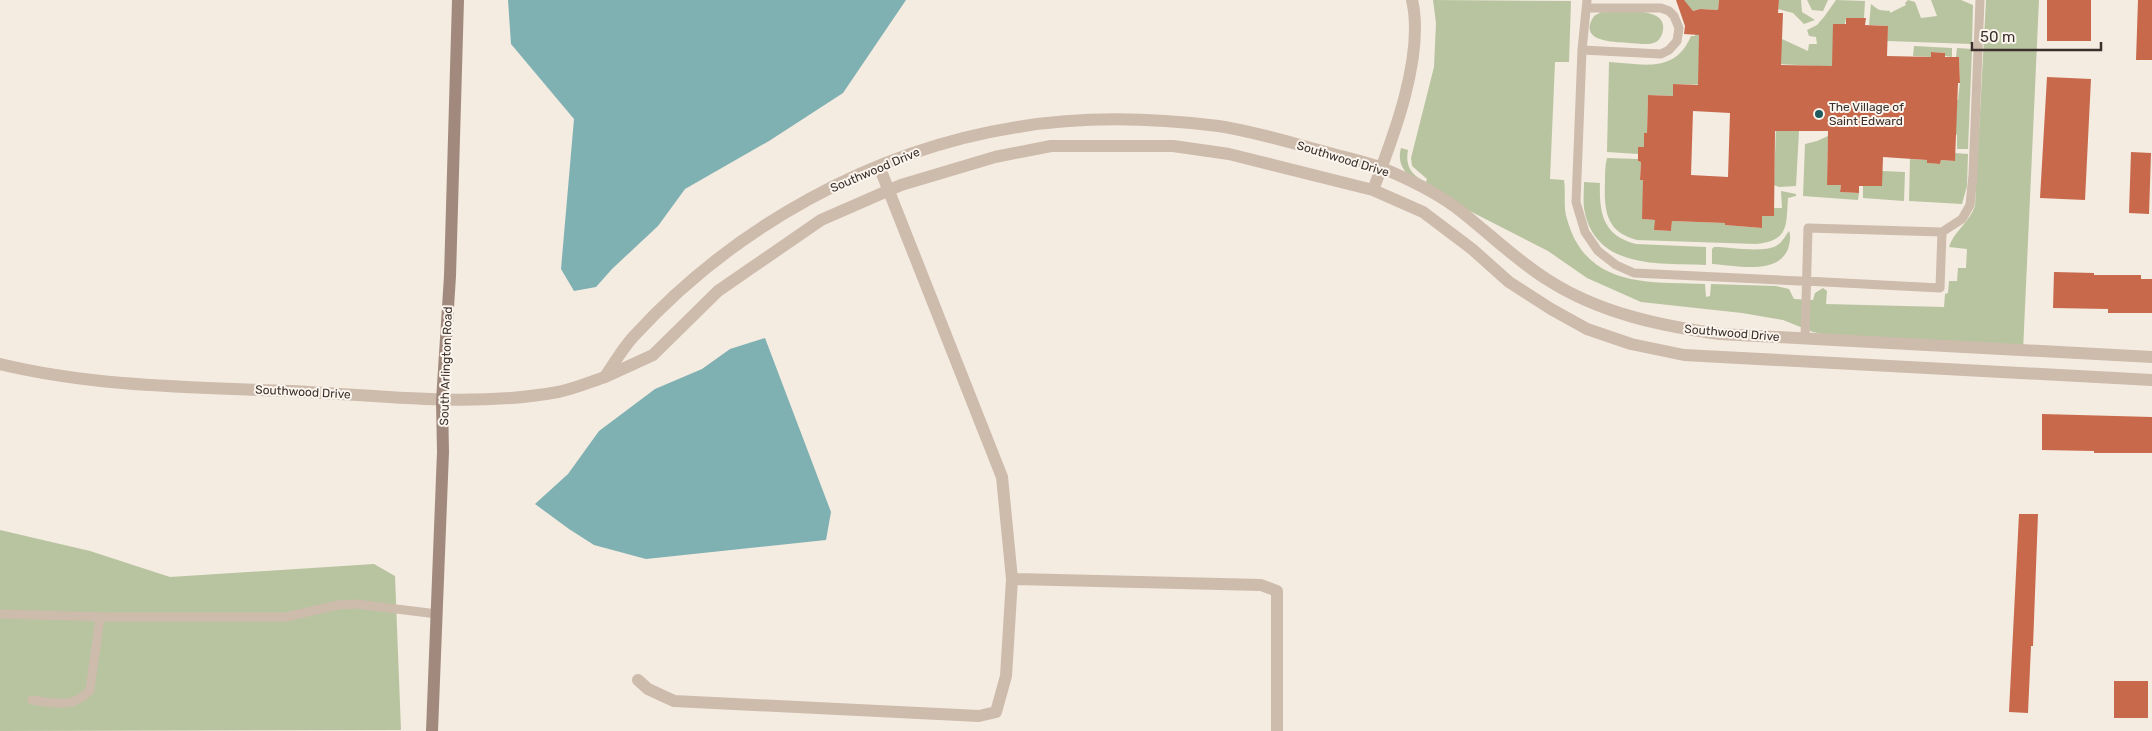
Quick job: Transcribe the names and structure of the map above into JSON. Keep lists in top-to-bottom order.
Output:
{
  "streets": {
    "main road": ["South Arlington Road"],
    "street": ["Southwood Drive"]
  },
  "crossings": [
    ["Southwood Drive", "South Arlington Road"]
  ],
  "places": ["The Village of Saint Edward"],
  "scale_bar": "50 m"
}
